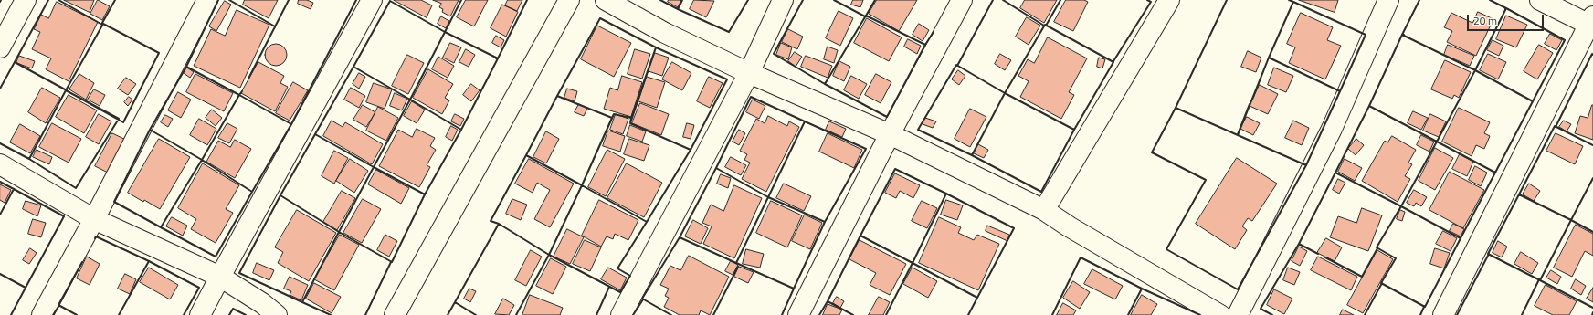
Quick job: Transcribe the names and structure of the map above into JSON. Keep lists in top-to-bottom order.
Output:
{
  "scale_bar": "20 m"
}
